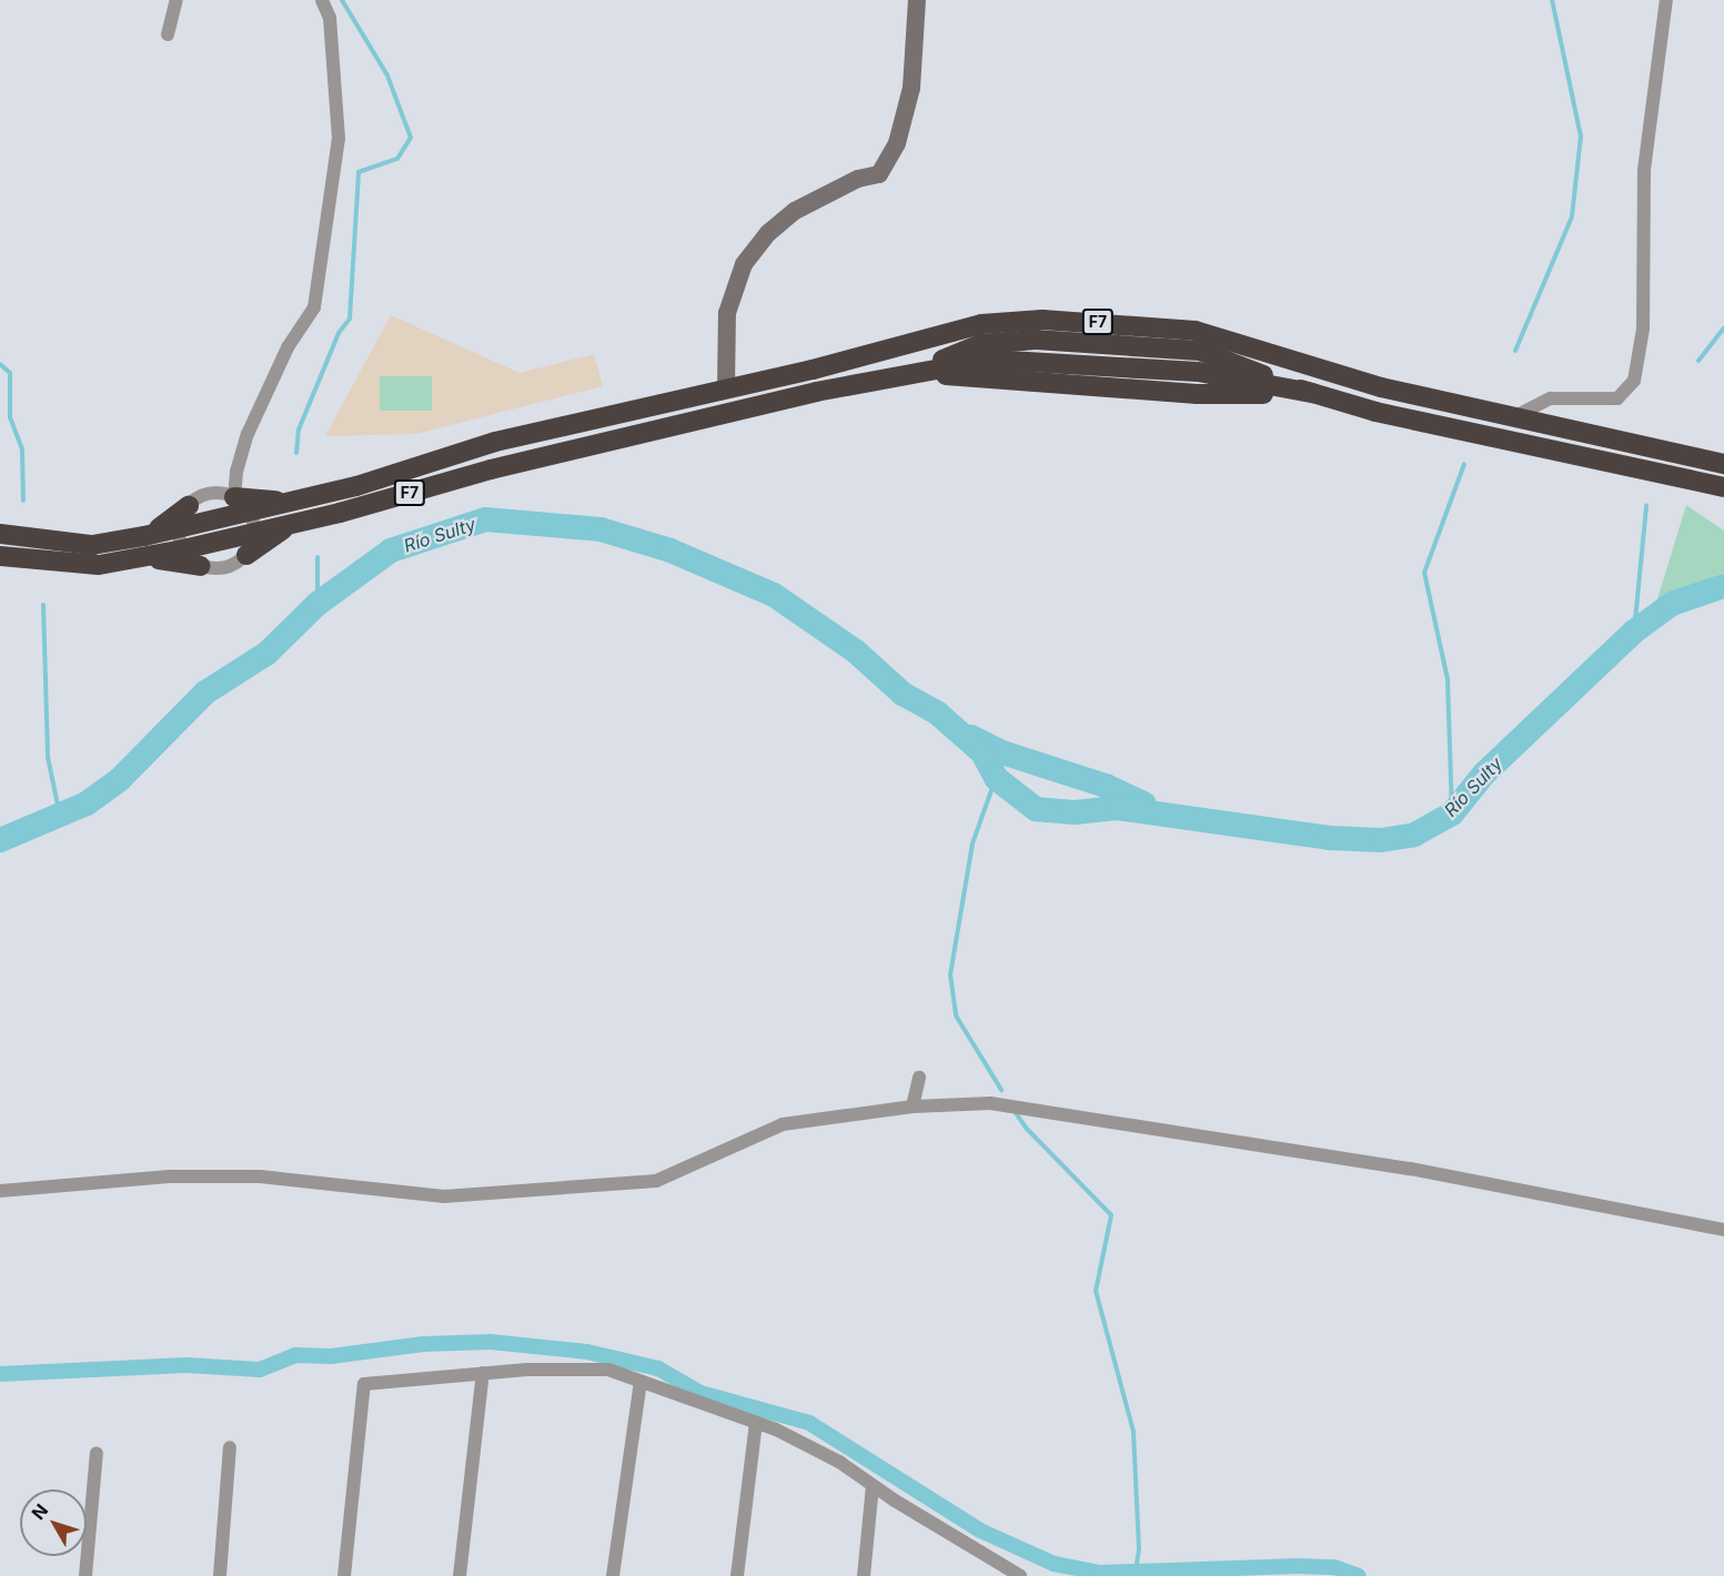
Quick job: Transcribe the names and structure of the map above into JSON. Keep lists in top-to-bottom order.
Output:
{
  "streets": {
    "highway": ["F7"]
  },
  "water": ["Río Sulty"],
  "north": "top left"
}
